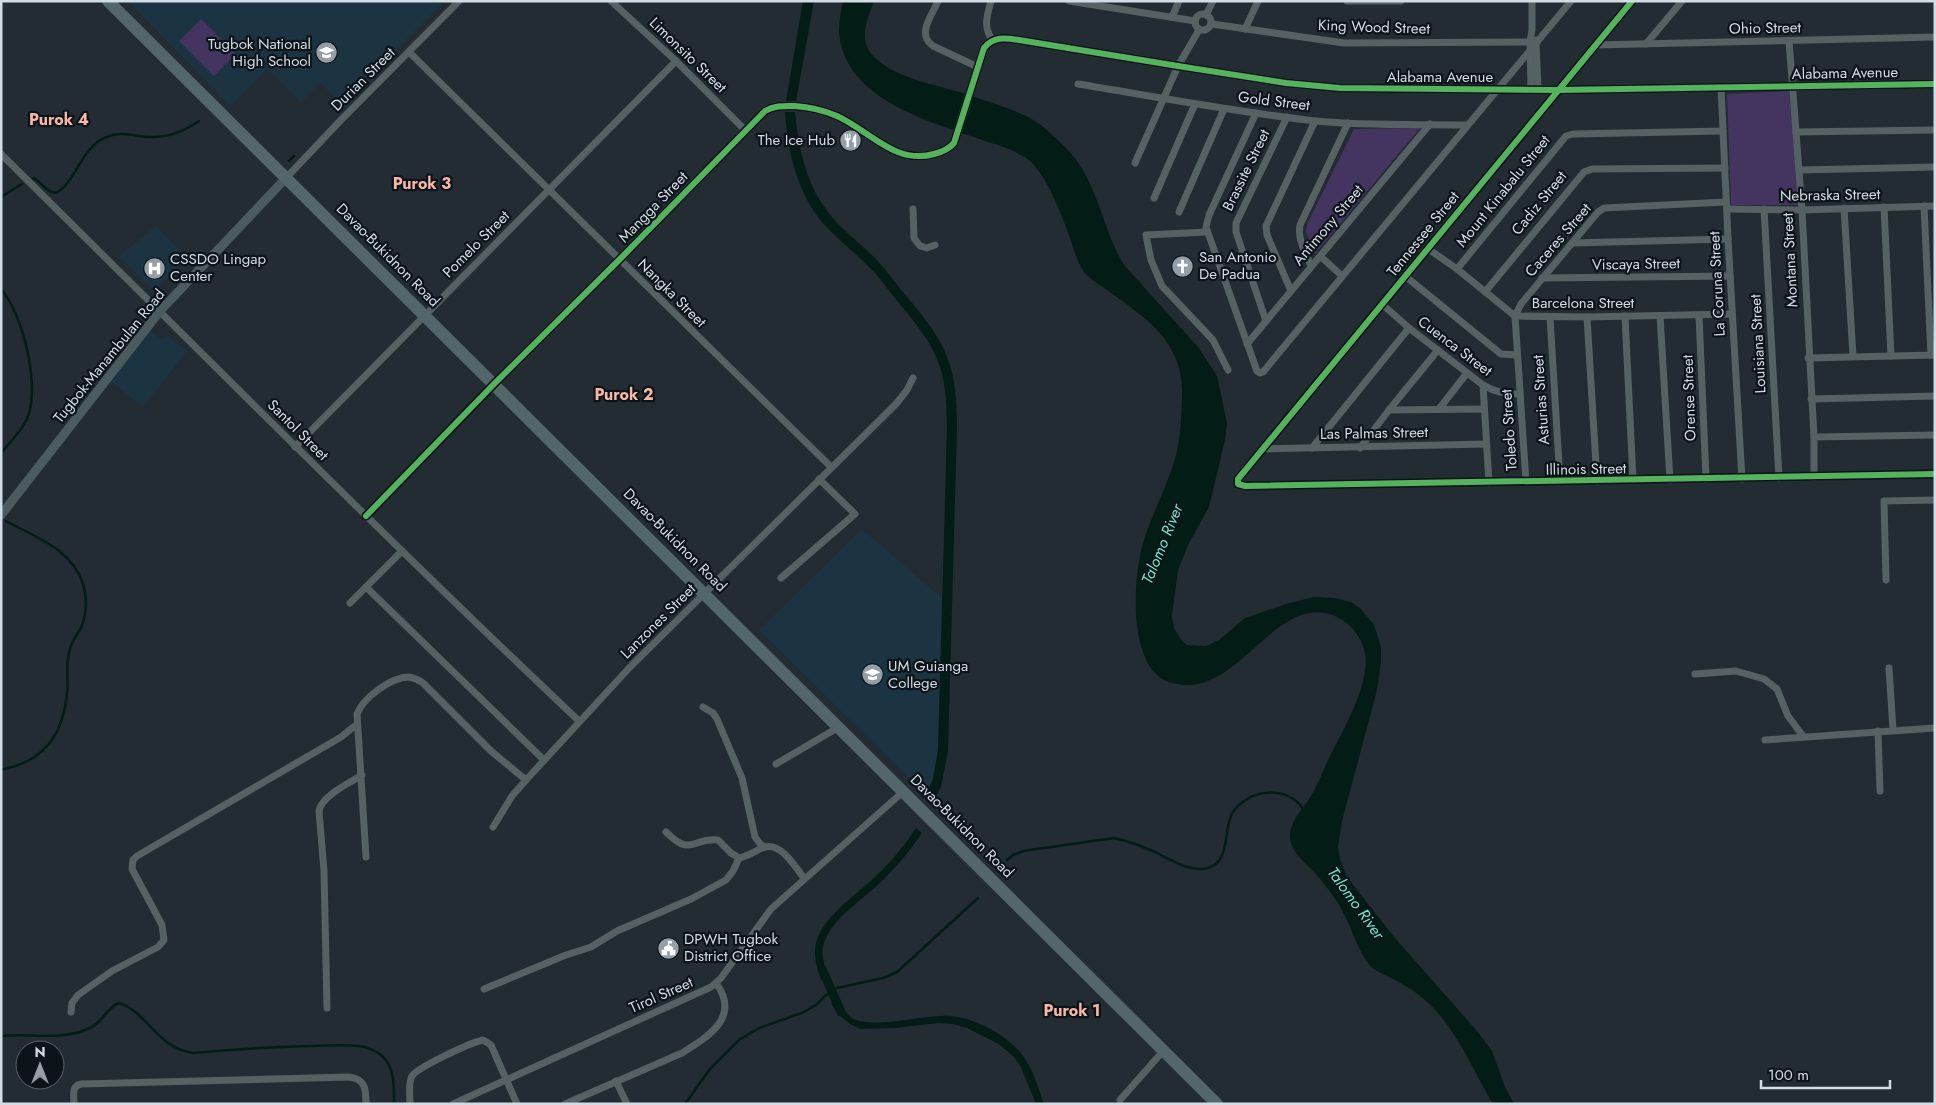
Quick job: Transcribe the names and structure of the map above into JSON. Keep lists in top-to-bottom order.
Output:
{
  "streets": {
    "highway": ["Davao-Bukidnon Road"],
    "street": [
      "King Wood Street",
      "Ohio Street",
      "Limonsito Street",
      "Alabama Avenue",
      "Durian Street",
      "Gold Street",
      "Brassite Street",
      "Mount Kinabalu Street",
      "Nebraska Street",
      "Cadiz Street",
      "Mangga Street",
      "Antimony Street",
      "Tennessee Street",
      "Caceres Street",
      "Pomelo Street",
      "Montana Street",
      "Viscaya Street",
      "La Coruna Street",
      "Nangka Street",
      "Barcelona Street",
      "Louisiana Street",
      "Cuenca Street",
      "Tugbok-Manambulan Road",
      "Orense Street",
      "Asturias Street",
      "Santol Street",
      "Toledo Street",
      "Las Palmas Street",
      "Illinois Street",
      "Lanzones Street",
      "Tirol Street"
    ]
  },
  "crossings": [
    ["Ohio Street", "Tennessee Street"],
    ["Ohio Street", "Montana Street"],
    ["Limonsito Street", "Mangga Street"],
    ["Limonsito Street", "Pomelo Street"],
    ["Alabama Avenue", "Tennessee Street"],
    ["Alabama Avenue", "Montana Street"],
    ["Alabama Avenue", "La Coruna Street"],
    ["Durian Street", "Davao-Bukidnon Road"],
    ["Durian Street", "Nangka Street"],
    ["Durian Street", "Tugbok-Manambulan Road"],
    ["Gold Street", "Brassite Street"],
    ["Gold Street", "Antimony Street"],
    ["Brassite Street", "Antimony Street"],
    ["Mount Kinabalu Street", "La Coruna Street"],
    ["Mount Kinabalu Street", "Barcelona Street"],
    ["Nebraska Street", "Caceres Street"],
    ["Nebraska Street", "Montana Street"],
    ["Nebraska Street", "La Coruna Street"],
    ["Nebraska Street", "Louisiana Street"],
    ["Cadiz Street", "La Coruna Street"],
    ["Cadiz Street", "Barcelona Street"],
    ["Mangga Street", "Davao-Bukidnon Road"],
    ["Mangga Street", "Nangka Street"],
    ["Mangga Street", "Santol Street"],
    ["Tennessee Street", "Barcelona Street"],
    ["Tennessee Street", "Cuenca Street"],
    ["Tennessee Street", "Las Palmas Street"],
    ["Tennessee Street", "Illinois Street"],
    ["Caceres Street", "Viscaya Street"],
    ["Caceres Street", "La Coruna Street"],
    ["Caceres Street", "Barcelona Street"],
    ["Caceres Street", "Toledo Street"],
    ["Pomelo Street", "Davao-Bukidnon Road"],
    ["Pomelo Street", "Nangka Street"],
    ["Pomelo Street", "Santol Street"],
    ["Davao-Bukidnon Road", "Tugbok-Manambulan Road"],
    ["Davao-Bukidnon Road", "Lanzones Street"],
    ["Davao-Bukidnon Road", "Tirol Street"],
    ["Montana Street", "Illinois Street"],
    ["Viscaya Street", "La Coruna Street"],
    ["La Coruna Street", "Barcelona Street"],
    ["La Coruna Street", "Illinois Street"],
    ["Nangka Street", "Lanzones Street"],
    ["Barcelona Street", "Orense Street"],
    ["Barcelona Street", "Asturias Street"],
    ["Barcelona Street", "Toledo Street"],
    ["Louisiana Street", "Illinois Street"],
    ["Cuenca Street", "Toledo Street"],
    ["Tugbok-Manambulan Road", "Santol Street"],
    ["Orense Street", "Illinois Street"],
    ["Asturias Street", "Illinois Street"],
    ["Santol Street", "Lanzones Street"],
    ["Toledo Street", "Illinois Street"]
  ],
  "districts": [
    "Purok 4",
    "Purok 3",
    "Purok 2",
    "Purok 1"
  ],
  "water": ["Talomo River"],
  "places": {
    "school or university": ["Tugbok National High School", "UM Guianga College"],
    "restaurant": ["The Ice Hub"],
    "church": ["San Antonio De Padua"],
    "hospital": ["CSSDO Lingap Center"],
    "public building": ["DPWH Tugbok District Office"]
  },
  "scale_bar": "100 m",
  "north": "top"
}
